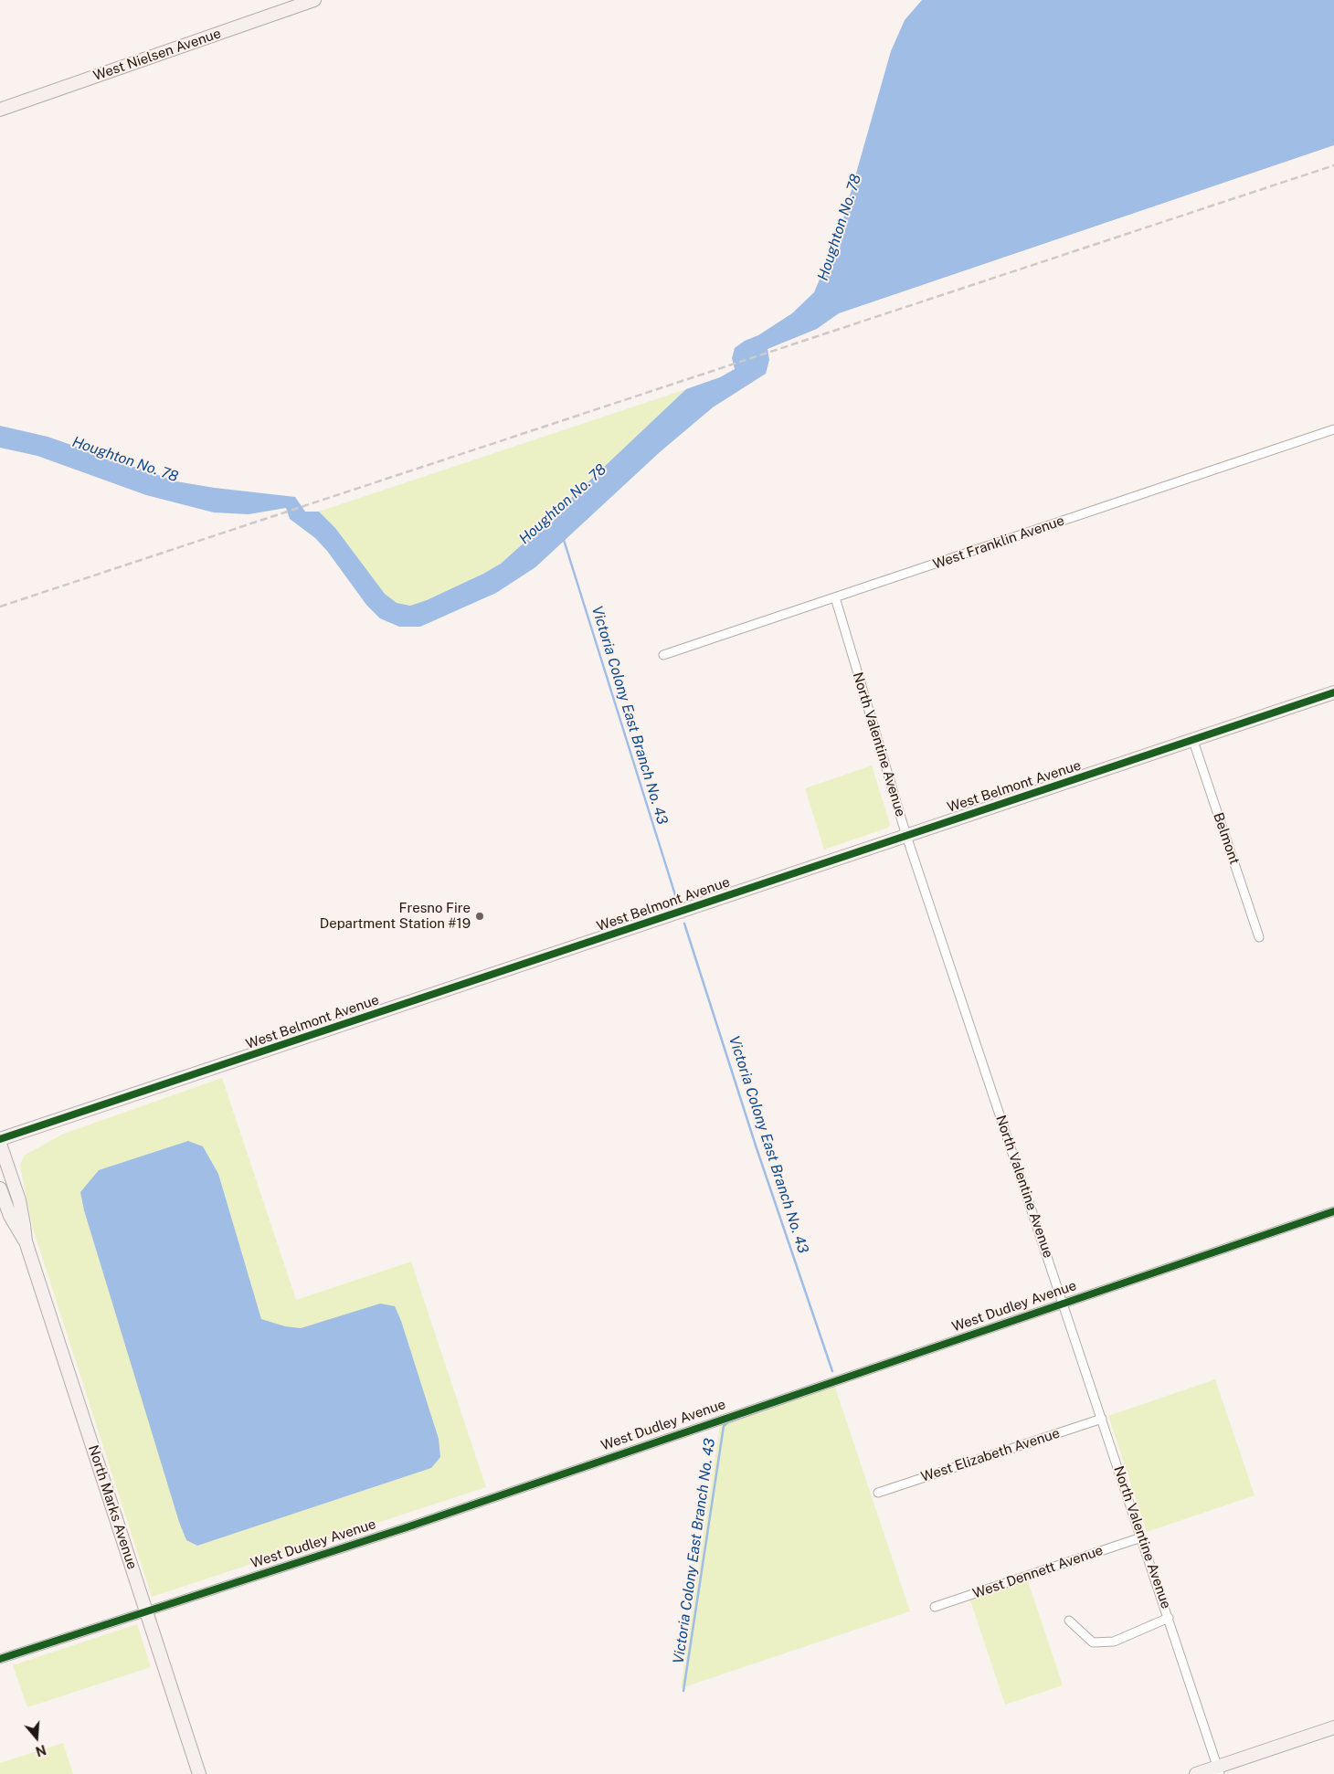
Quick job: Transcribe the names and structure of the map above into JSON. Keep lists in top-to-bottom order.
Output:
{
  "streets": {
    "street": [
      "West Nielsen Avenue",
      "West Franklin Avenue",
      "North Valentine Avenue",
      "West Belmont Avenue",
      "Belmont",
      "West Dudley Avenue",
      "West Elizabeth Avenue",
      "North Marks Avenue",
      "West Dennett Avenue"
    ]
  },
  "crossings": [
    ["West Franklin Avenue", "North Valentine Avenue"],
    ["North Valentine Avenue", "West Belmont Avenue"],
    ["North Valentine Avenue", "West Dudley Avenue"],
    ["North Valentine Avenue", "West Elizabeth Avenue"],
    ["North Valentine Avenue", "West Dennett Avenue"],
    ["West Belmont Avenue", "Belmont"],
    ["West Dudley Avenue", "North Marks Avenue"]
  ],
  "water": ["Houghton No. 78", "Victoria Colony East Branch No. 43"],
  "places": ["Fresno Fire Department Station #19"],
  "north": "bottom"
}
